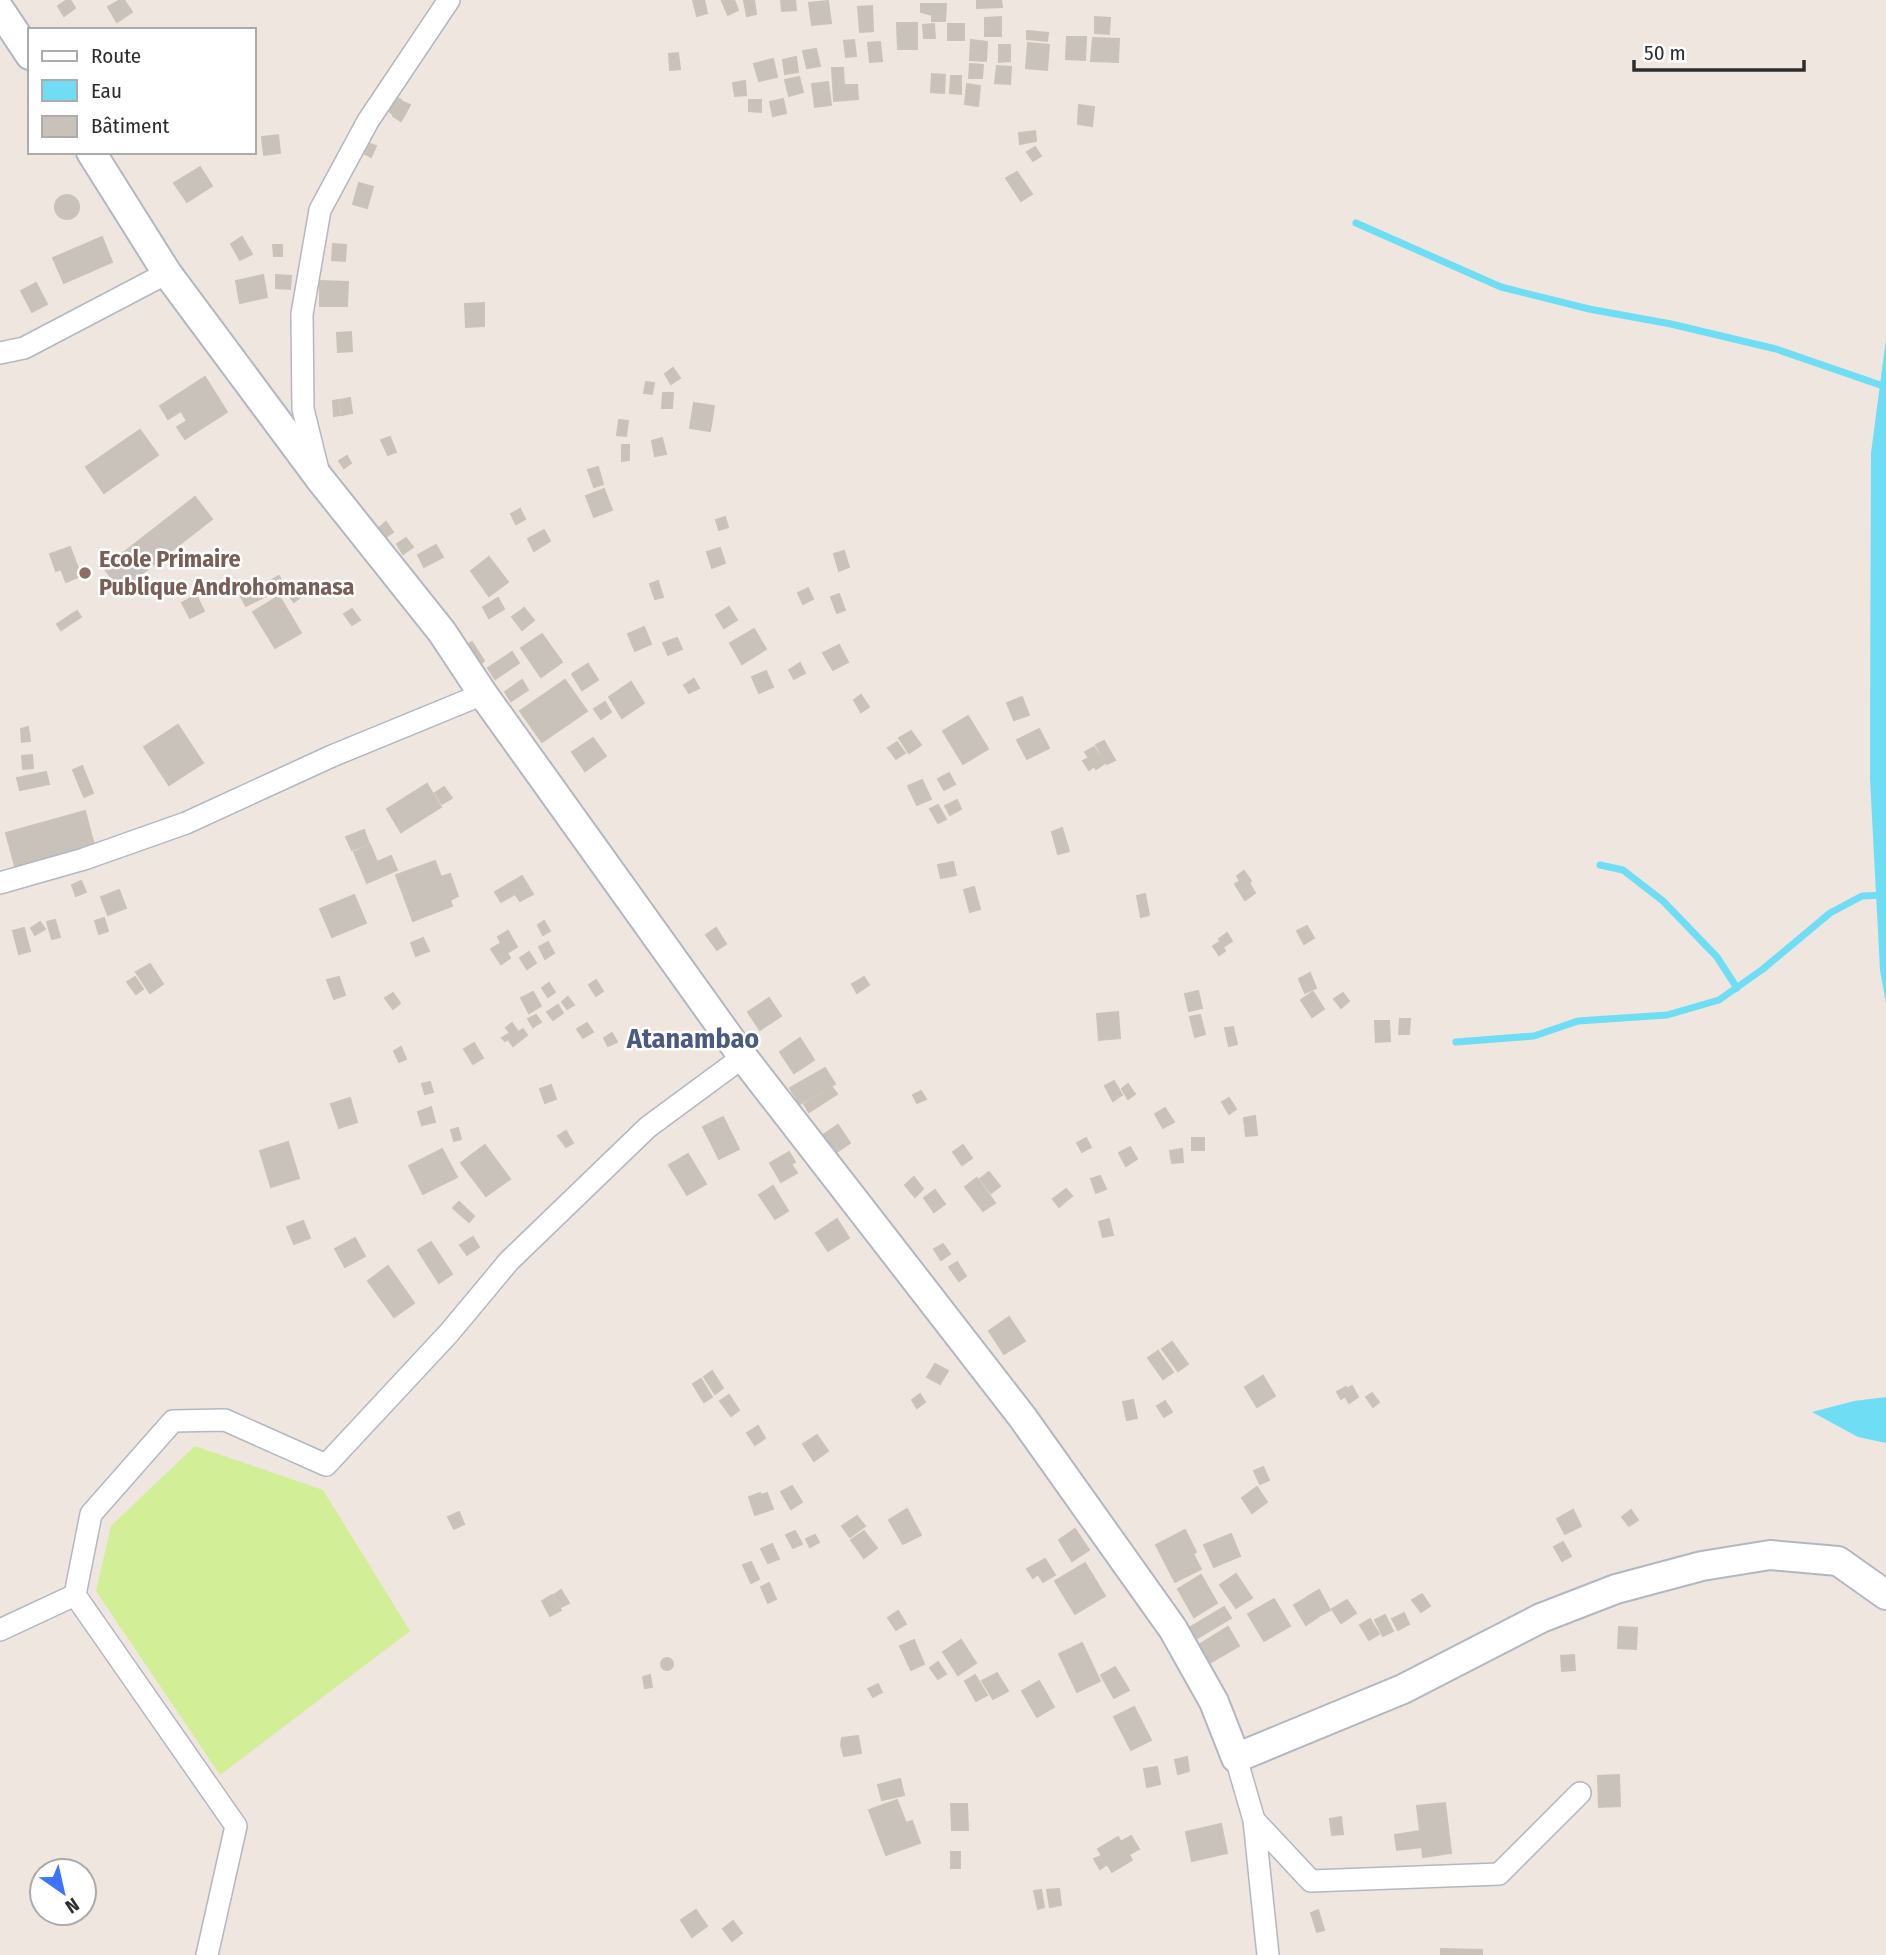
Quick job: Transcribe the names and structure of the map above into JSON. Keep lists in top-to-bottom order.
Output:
{
  "districts": ["Atanambao"],
  "places": ["Ecole Primaire Publique Androhomanasa"],
  "legend": ["Route", "Eau", "Bâtiment"],
  "scale_bar": "50 m",
  "north": "bottom right"
}
